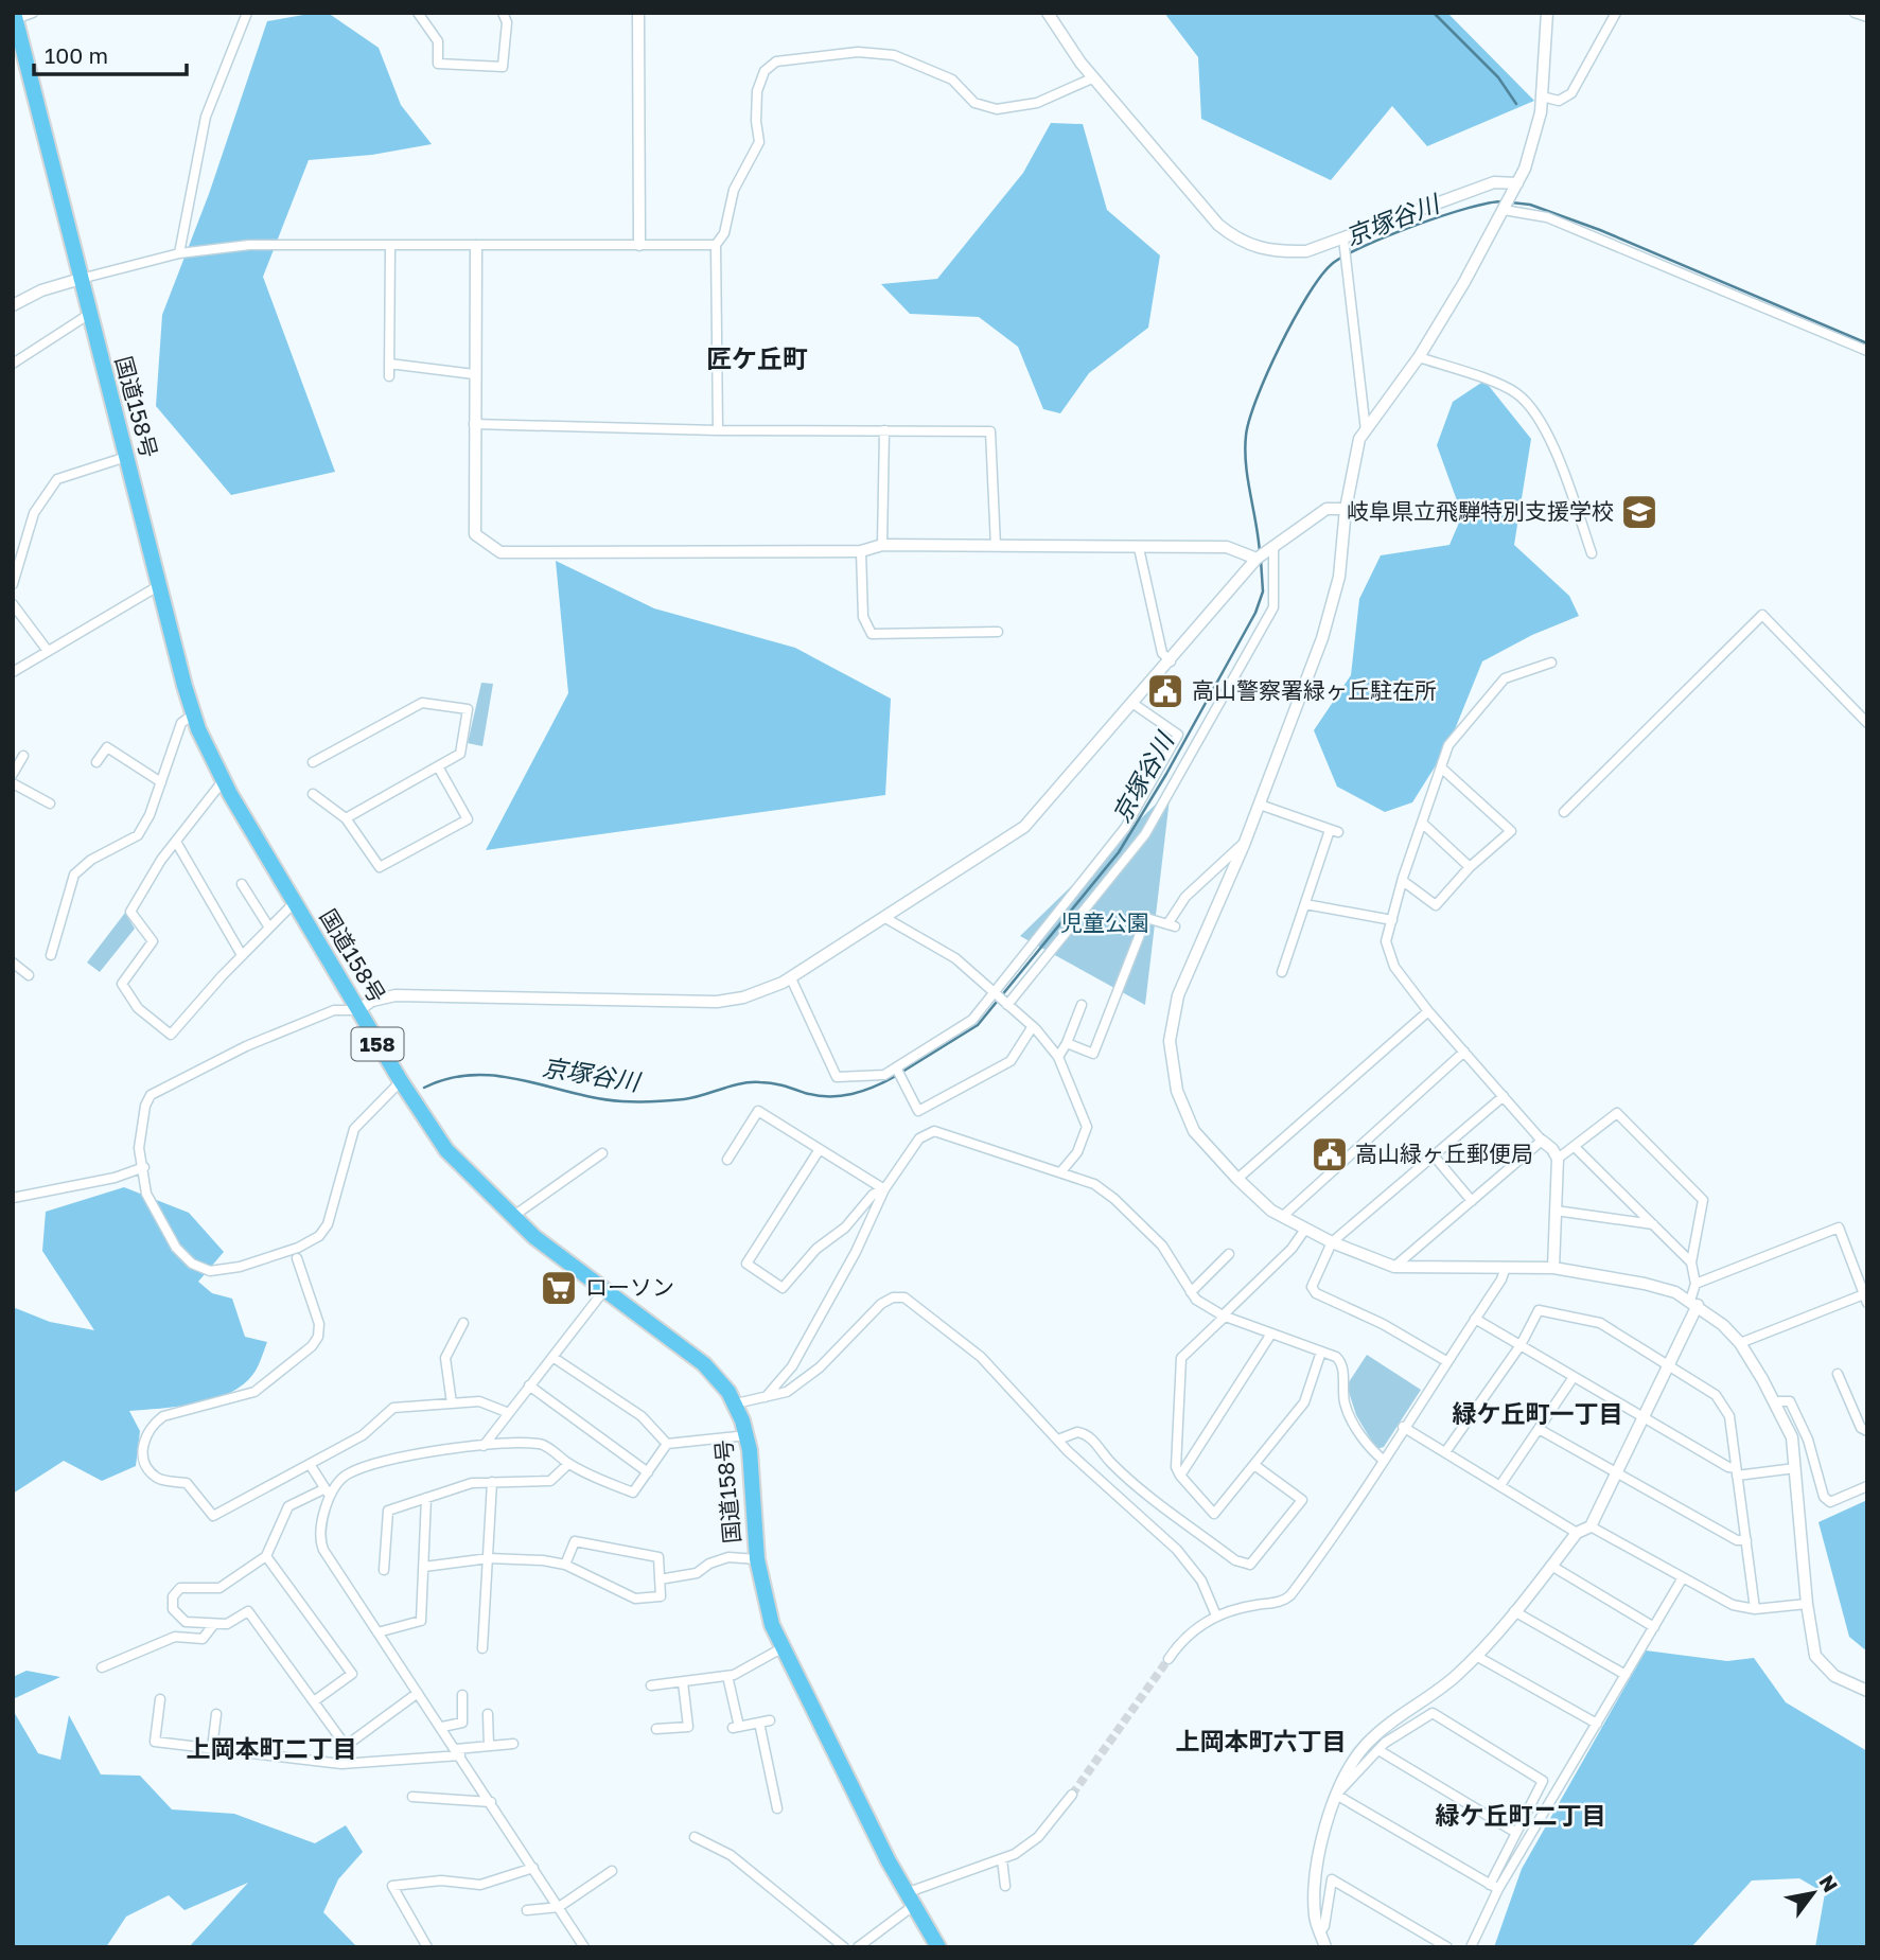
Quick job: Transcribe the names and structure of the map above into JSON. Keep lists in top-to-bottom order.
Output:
{
  "streets": {
    "highway": ["国道158号", "158"]
  },
  "districts": [
    "匠ケ丘町",
    "緑ケ丘町一丁目",
    "上岡本町六丁目",
    "上岡本町二丁目",
    "緑ケ丘町二丁目"
  ],
  "water": ["京塚谷川"],
  "parks": ["児童公園"],
  "places": {
    "school or university": ["岐阜県立飛騨特別支援学校"],
    "public building": ["高山警察署緑ヶ丘駐在所", "高山緑ヶ丘郵便局"],
    "supermarket": ["ローソン"]
  },
  "scale_bar": "100 m",
  "north": "top right"
}
